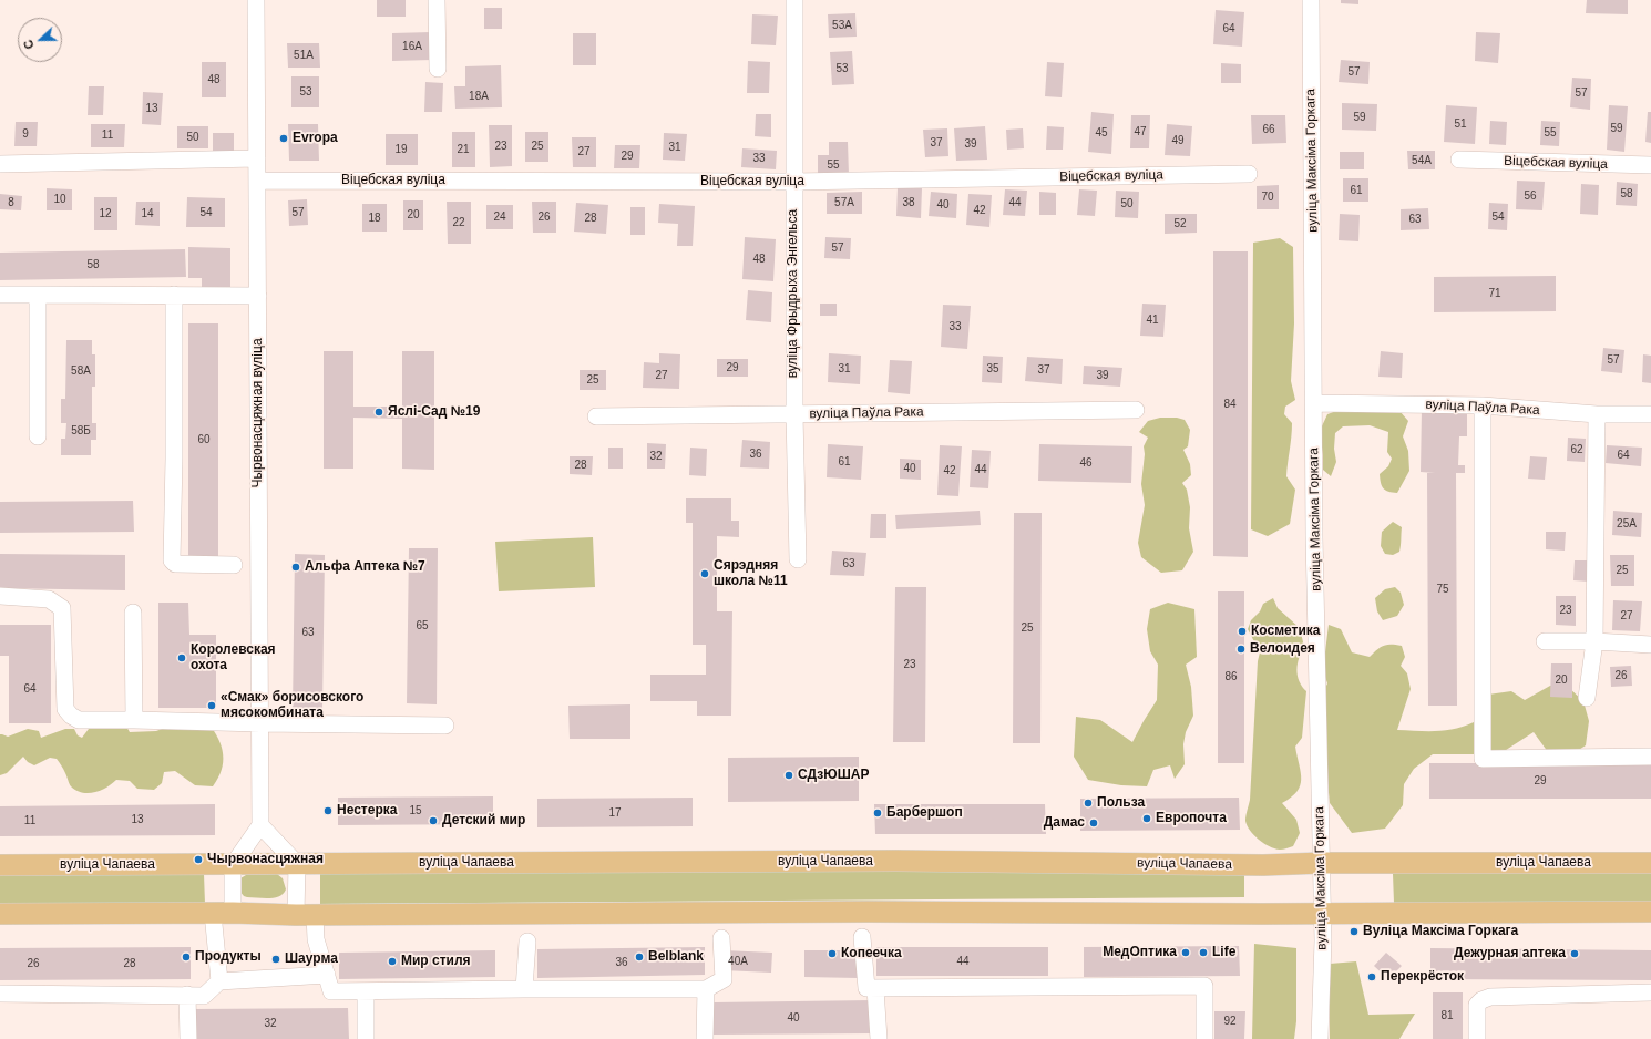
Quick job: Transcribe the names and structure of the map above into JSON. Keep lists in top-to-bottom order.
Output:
{
  "streets": {
    "main road": ["вуліца Чапаева"],
    "street": [
      "вуліца Максіма Горкага",
      "Віцебская вуліца",
      "вуліца Фрыдрыха Энгельса",
      "вуліца Паўла Рака",
      "Чырвонасцяжная вуліца"
    ]
  },
  "crossings": [
    ["вуліца Максіма Горкага", "вуліца Паўла Рака"],
    ["вуліца Максіма Горкага", "вуліца Чапаева"],
    ["Віцебская вуліца", "вуліца Фрыдрыха Энгельса"],
    ["Віцебская вуліца", "Чырвонасцяжная вуліца"],
    ["вуліца Фрыдрыха Энгельса", "вуліца Паўла Рака"]
  ],
  "places": [
    "Evropa",
    "Яслі-Сад №19",
    "Альфа Аптека №7",
    "Сярэдняя школа №11",
    "Косметика",
    "Велоидея",
    "Королевская охота",
    "«Смак» борисовского мясокомбината",
    "СДзЮШАР",
    "Польза",
    "Нестерка",
    "Барбершоп",
    "Европочта",
    "Детский мир",
    "Дамас",
    "Чырвонасцяжная",
    "Вуліца Максіма Горкага",
    "МедОптика",
    "Life",
    "Копеечка",
    "Дежурная аптека",
    "Продукты",
    "Belblank",
    "Шаурма",
    "Мир стиля",
    "Перекрёсток"
  ],
  "house_numbers": [
    "53А",
    "64",
    "16А",
    "51А",
    "53",
    "57",
    "48",
    "53",
    "57",
    "18А",
    "13",
    "59",
    "51",
    "59",
    "66",
    "47",
    "45",
    "55",
    "9",
    "11",
    "50",
    "49",
    "37",
    "39",
    "23",
    "25",
    "31",
    "19",
    "21",
    "27",
    "29",
    "33",
    "54А",
    "55",
    "61",
    "58",
    "56",
    "70",
    "10",
    "8",
    "57А",
    "38",
    "44",
    "50",
    "40",
    "42",
    "54",
    "57",
    "12",
    "14",
    "20",
    "24",
    "26",
    "54",
    "18",
    "28",
    "63",
    "22",
    "52",
    "57",
    "48",
    "58",
    "71",
    "41",
    "33",
    "57",
    "29",
    "31",
    "35",
    "37",
    "58А",
    "27",
    "39",
    "25",
    "84",
    "58Б",
    "60",
    "62",
    "36",
    "64",
    "32",
    "61",
    "46",
    "28",
    "40",
    "44",
    "42",
    "25А",
    "63",
    "25",
    "75",
    "23",
    "27",
    "65",
    "25",
    "63",
    "23",
    "26",
    "86",
    "20",
    "64",
    "29",
    "15",
    "17",
    "13",
    "11",
    "40А",
    "44",
    "36",
    "26",
    "28",
    "81",
    "40",
    "92",
    "32"
  ],
  "north": "left"
}
